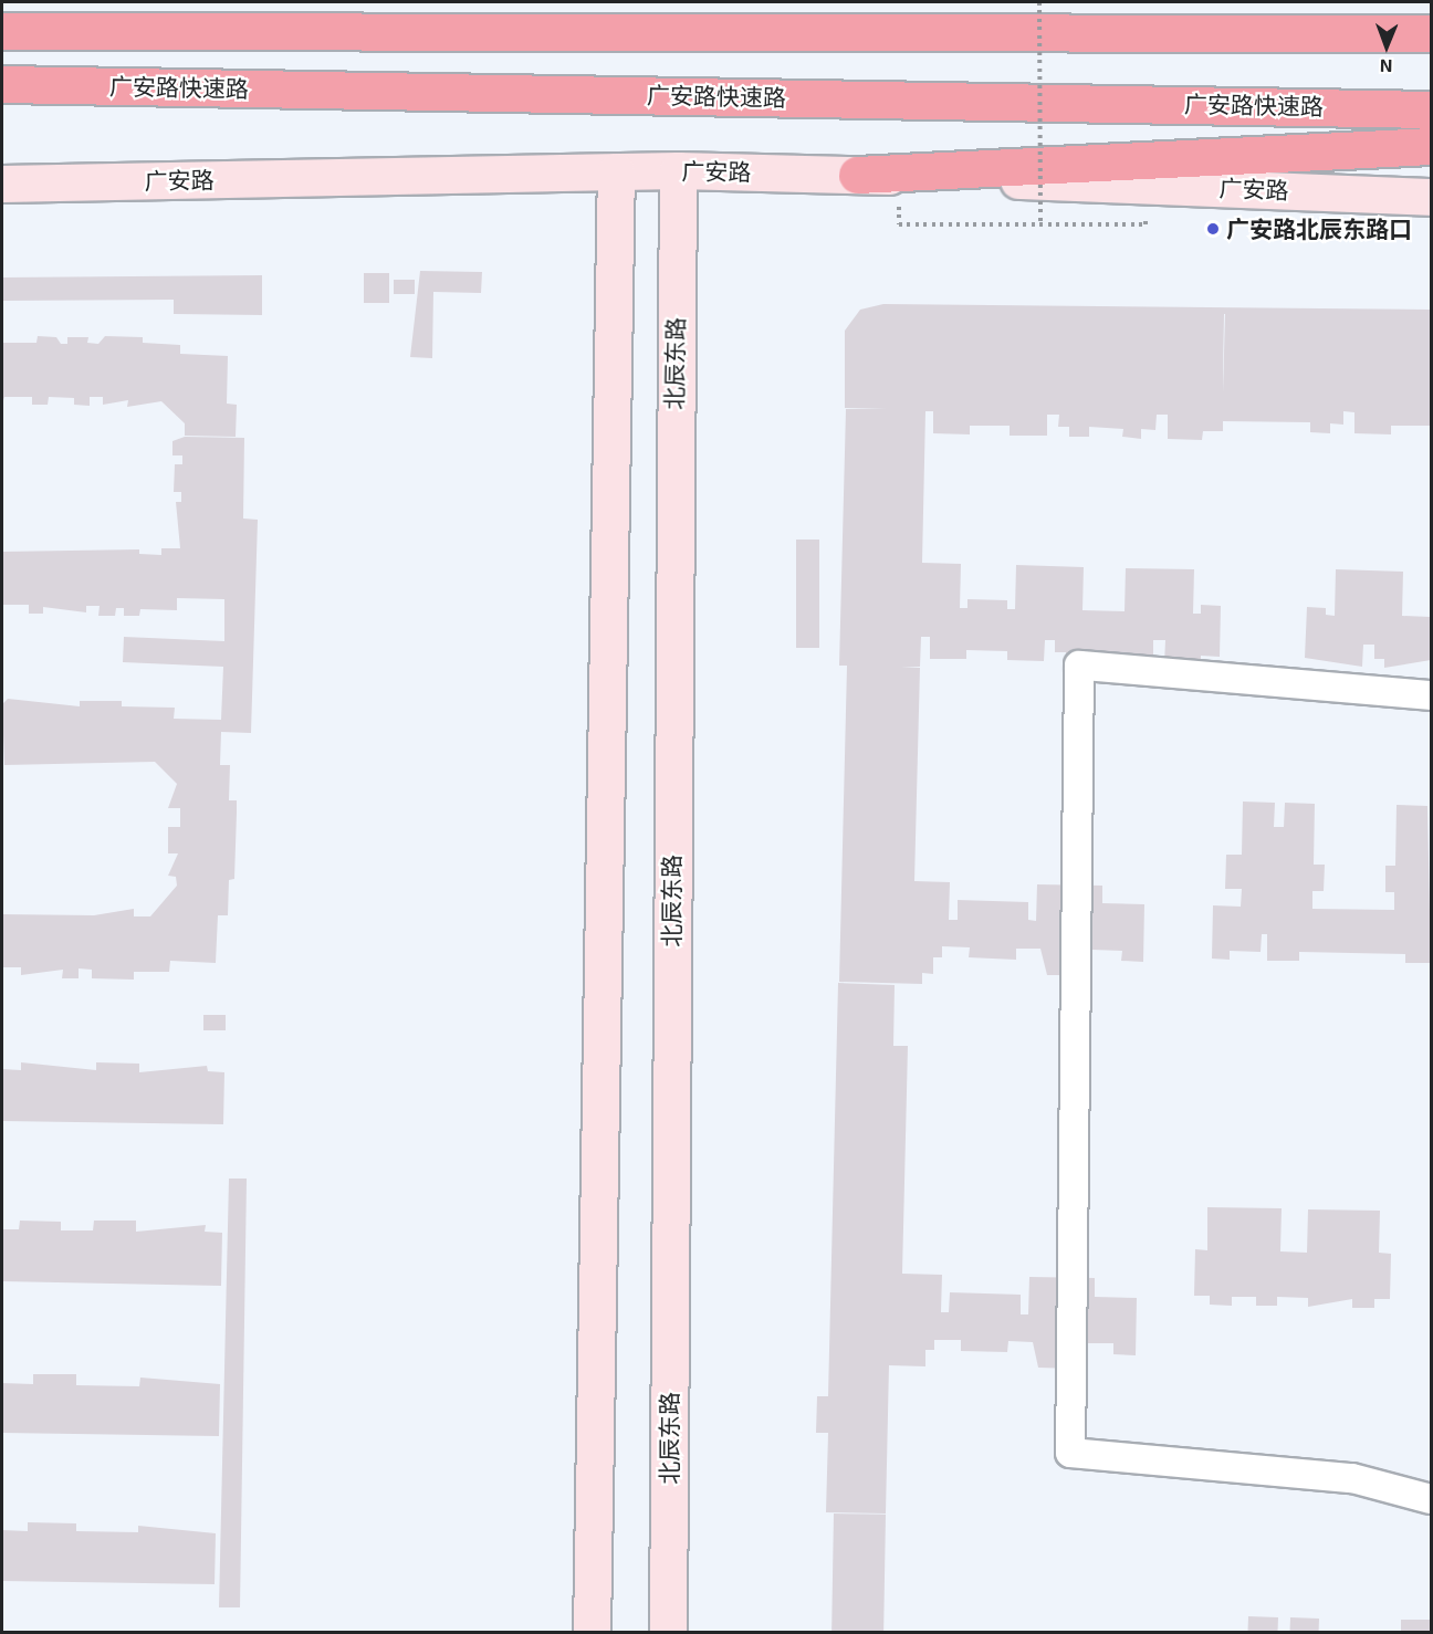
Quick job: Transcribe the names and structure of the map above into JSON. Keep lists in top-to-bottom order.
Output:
{
  "streets": {
    "highway": ["广安路快速路"],
    "street": ["广安路", "北辰东路"]
  },
  "crossings": [
    ["广安路", "北辰东路"]
  ],
  "places": ["广安路北辰东路口"],
  "north": "bottom"
}
